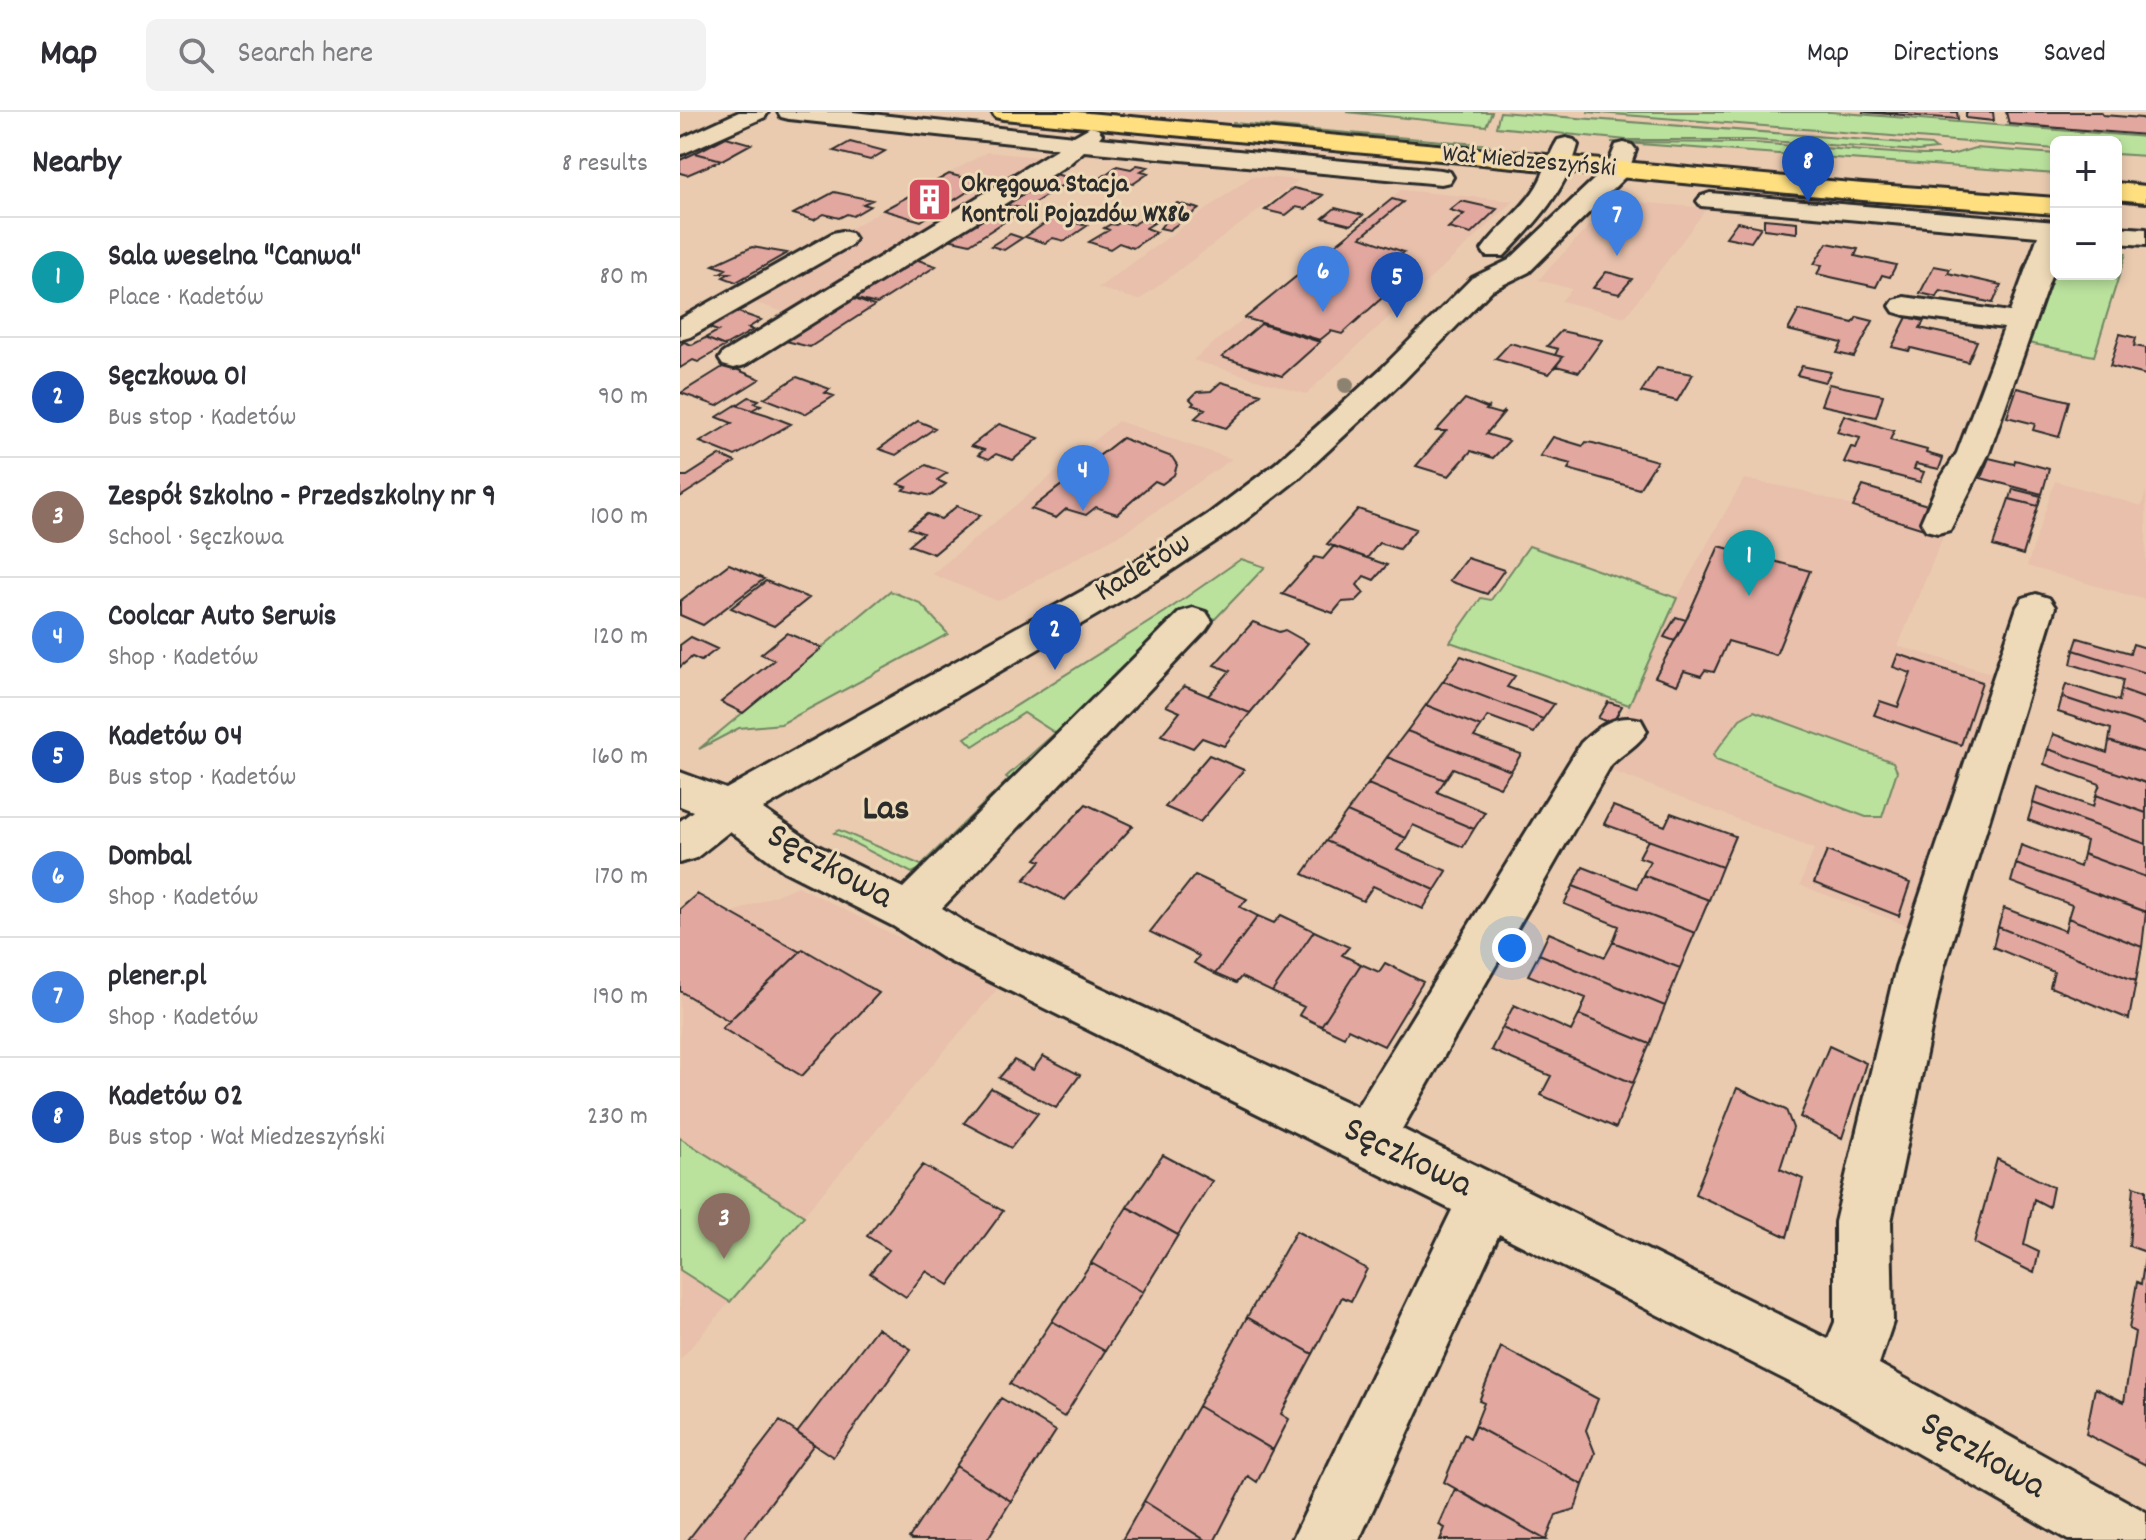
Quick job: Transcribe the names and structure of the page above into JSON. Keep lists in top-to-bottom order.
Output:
{
  "streets": {
    "main road": ["Wał Miedzeszyński"],
    "street": ["Kadetów", "Sęczkowa"]
  },
  "crossings": [
    ["Wał Miedzeszyński", "Kadetów"],
    ["Kadetów", "Sęczkowa"]
  ],
  "districts": ["Las"],
  "places": {
    "building": ["Okręgowa Stacja Kontroli Pojazdów WX86"]
  },
  "page": {
    "header": "Map",
    "search": "Search here",
    "nav": ["Map", "Directions", "Saved"],
    "heading": ["Nearby", "8 results"],
    "map_buttons": ["+", "−"],
    "pins": [
      "8",
      "7",
      "6",
      "5",
      "4",
      "1",
      "2",
      "3"
    ],
    "list": [
      {
        "mark": "1",
        "name": "Sala weselna \"Canwa\"",
        "note": "Place · Kadetów",
        "value": "80 m"
      },
      {
        "mark": "2",
        "name": "Sęczkowa 01",
        "note": "Bus stop · Kadetów",
        "value": "90 m"
      },
      {
        "mark": "3",
        "name": "Zespół Szkolno - Przedszkolny nr 9",
        "note": "School · Sęczkowa",
        "value": "100 m"
      },
      {
        "mark": "4",
        "name": "Coolcar Auto Serwis",
        "note": "Shop · Kadetów",
        "value": "120 m"
      },
      {
        "mark": "5",
        "name": "Kadetów 04",
        "note": "Bus stop · Kadetów",
        "value": "160 m"
      },
      {
        "mark": "6",
        "name": "Dombal",
        "note": "Shop · Kadetów",
        "value": "170 m"
      },
      {
        "mark": "7",
        "name": "plener.pl",
        "note": "Shop · Kadetów",
        "value": "190 m"
      },
      {
        "mark": "8",
        "name": "Kadetów 02",
        "note": "Bus stop · Wał Miedzeszyński",
        "value": "230 m"
      }
    ]
  }
}
